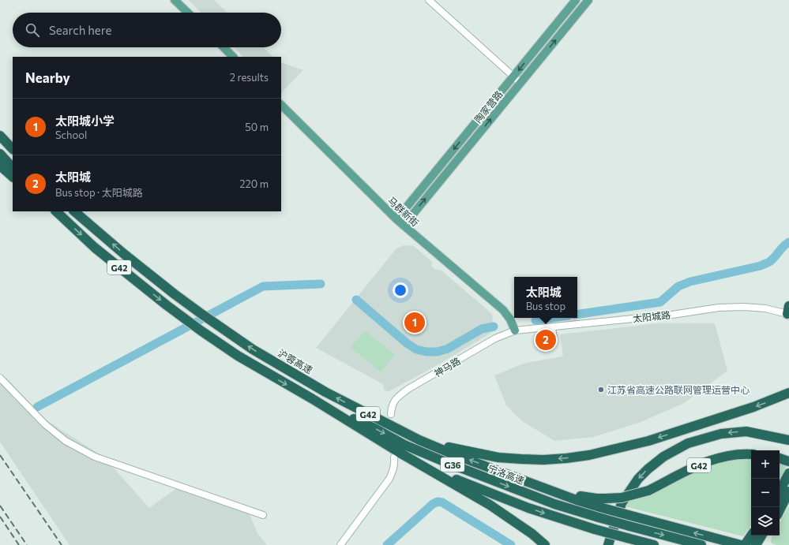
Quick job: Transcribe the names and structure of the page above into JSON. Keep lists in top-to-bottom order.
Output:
{
  "streets": {
    "highway": [
      "G42",
      "沪蓉高速",
      "G36",
      "宁洛高速"
    ],
    "main road": ["陶家营路", "马群新街"],
    "street": ["太阳城路", "神马路"]
  },
  "crossings": [
    ["陶家营路", "马群新街"],
    ["马群新街", "太阳城路"],
    ["马群新街", "神马路"],
    ["G42", "沪蓉高速"],
    ["G42", "宁洛高速"],
    ["太阳城路", "神马路"],
    ["沪蓉高速", "宁洛高速"]
  ],
  "places": ["江苏省高速公路联网管理运营中心"],
  "page": {
    "search": "Search here",
    "heading": ["Nearby", "2 results"],
    "list": [
      {
        "mark": "1",
        "name": "太阳城小学",
        "note": "School",
        "value": "50 m"
      },
      {
        "mark": "2",
        "name": "太阳城",
        "note": "Bus stop · 太阳城路",
        "value": "220 m"
      }
    ],
    "popup": ["太阳城", "Bus stop"],
    "pins": ["1", "2"],
    "map_buttons": ["+", "−"]
  }
}
